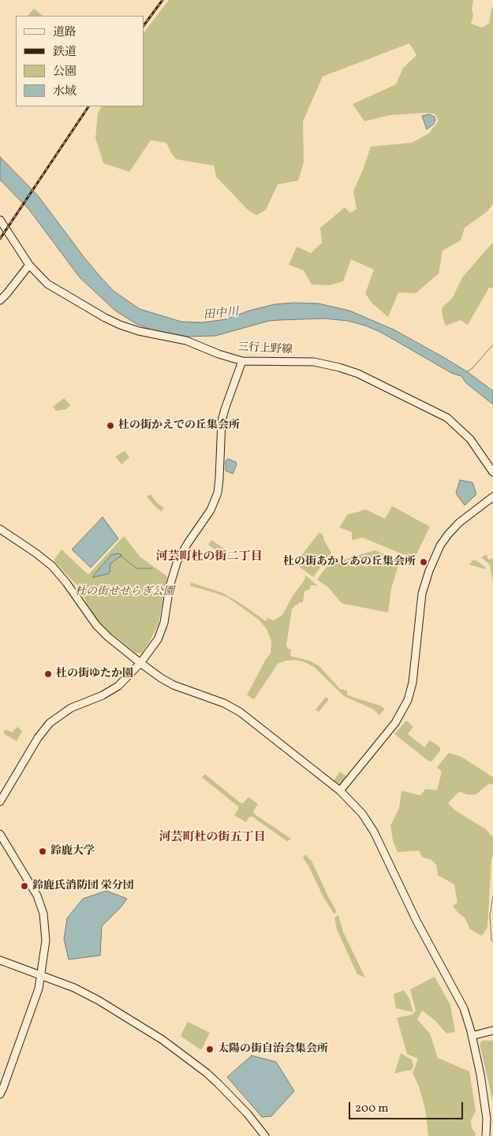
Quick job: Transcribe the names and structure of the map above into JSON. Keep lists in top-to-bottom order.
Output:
{
  "streets": {
    "street": ["三行上野線"]
  },
  "districts": ["河芸町杜の街二丁目", "河芸町杜の街五丁目"],
  "water": ["田中川"],
  "parks": ["杜の街せせらぎ公園"],
  "places": [
    "杜の街かえでの丘集会所",
    "杜の街あかしあの丘集会所",
    "杜の街ゆたか園",
    "鈴鹿大学",
    "鈴鹿氏消防団 栄分団",
    "太陽の街自治会集会所"
  ],
  "legend": [
    "道路",
    "鉄道",
    "公園",
    "水域"
  ],
  "scale_bar": "200 m"
}
